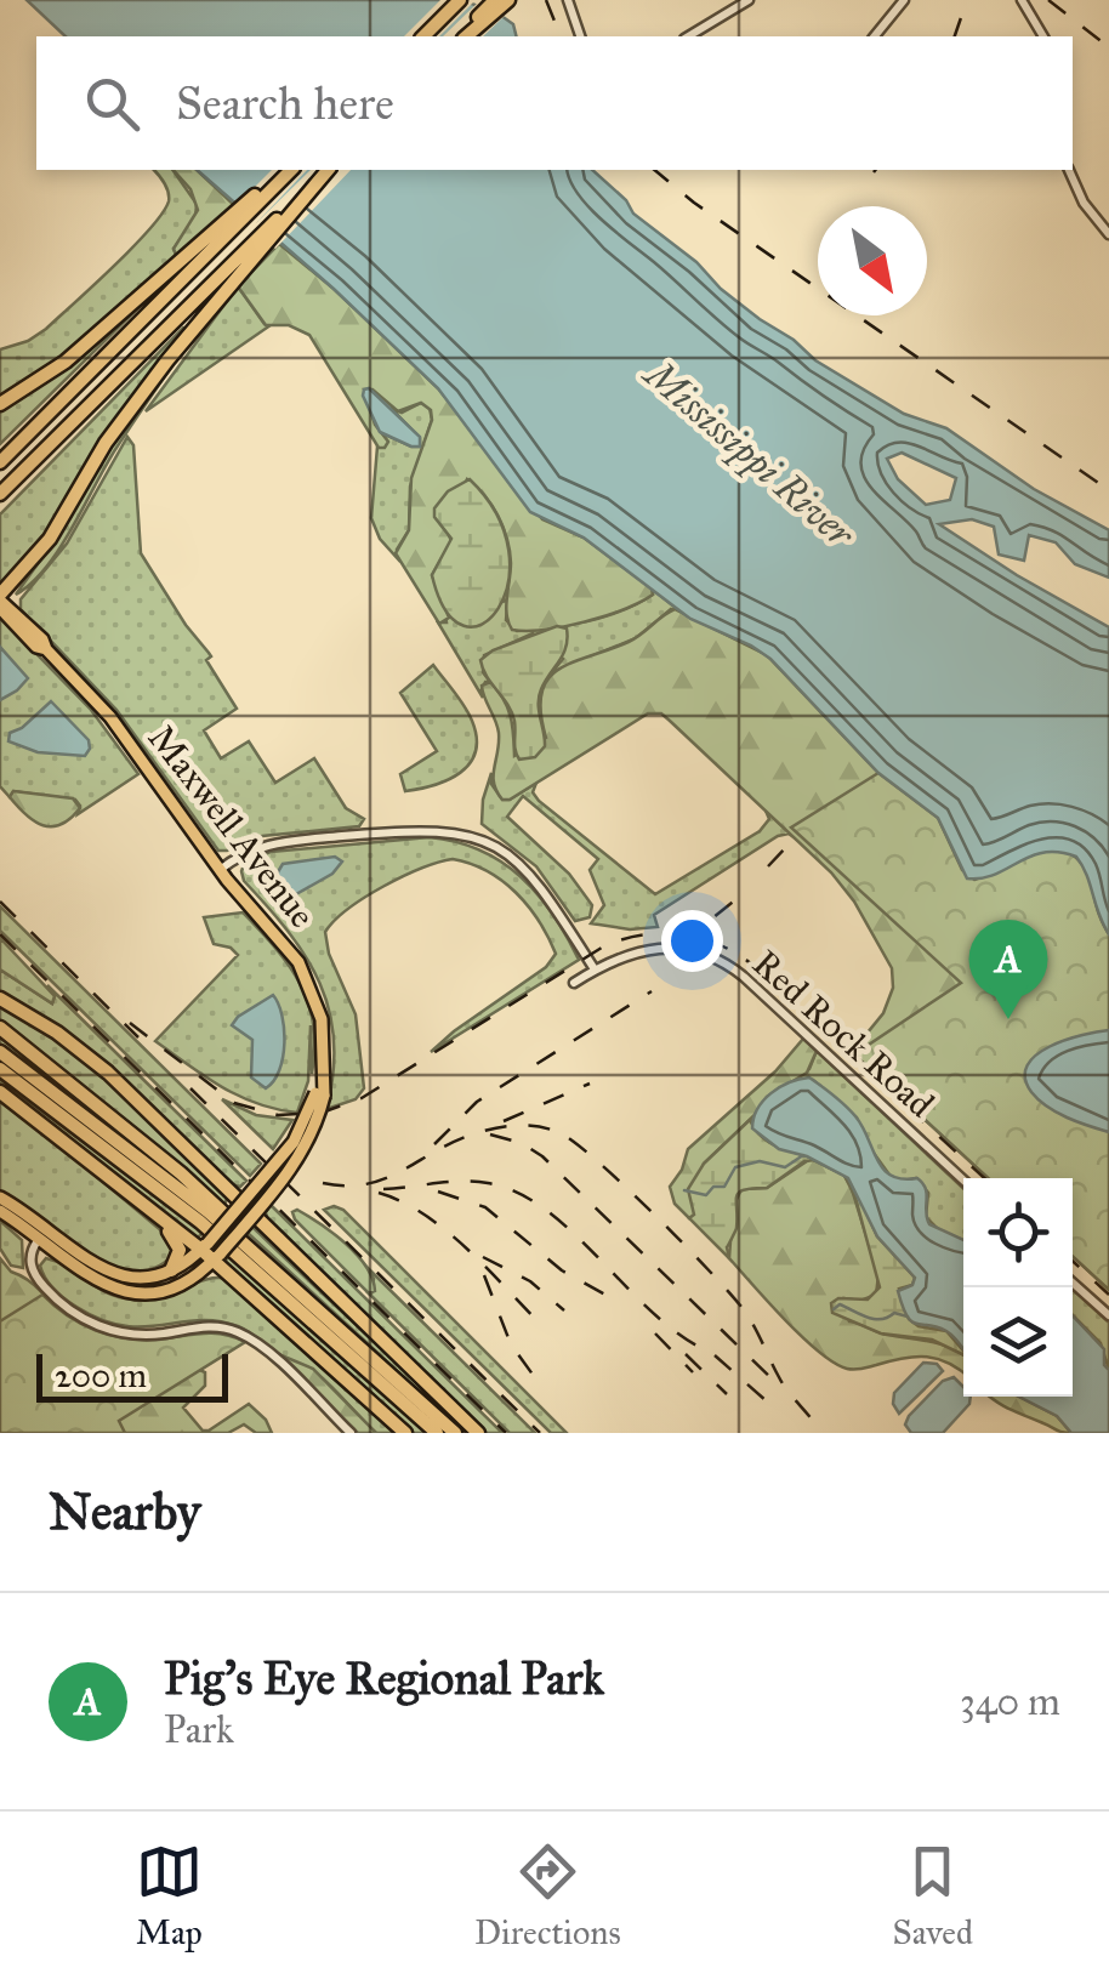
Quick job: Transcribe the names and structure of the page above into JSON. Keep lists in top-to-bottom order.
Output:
{
  "streets": {
    "main road": ["Maxwell Avenue"],
    "street": ["Red Rock Road"]
  },
  "water": ["Mississippi River"],
  "scale_bar": "200 m",
  "north": "bottom right",
  "page": {
    "search": "Search here",
    "pins": "A",
    "scale": "200 m",
    "heading": "Nearby",
    "list": [
      {
        "mark": "A",
        "name": "Pig's Eye Regional Park",
        "note": "Park",
        "value": "340 m"
      }
    ],
    "nav": ["Map", "Directions", "Saved"]
  }
}
